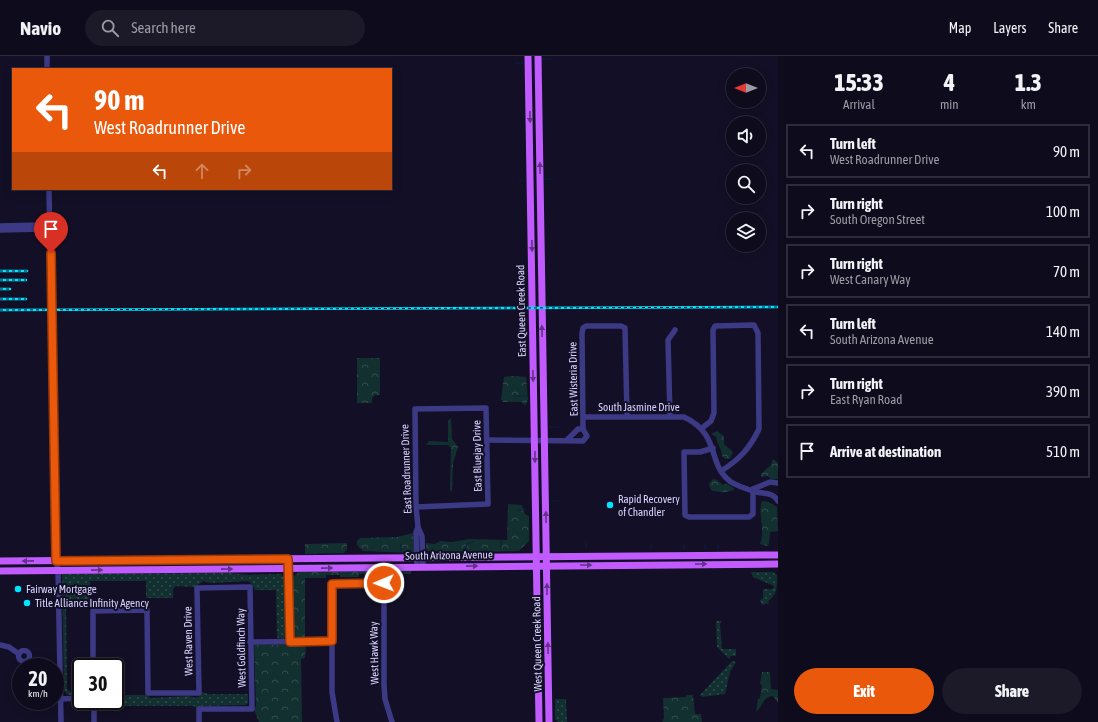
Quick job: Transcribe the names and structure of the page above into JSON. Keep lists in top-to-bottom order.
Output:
{
  "streets": {
    "main road": ["East Queen Creek Road", "South Arizona Avenue", "West Queen Creek Road"],
    "street": [
      "East Wisteria Drive",
      "South Jasmine Drive",
      "East Bluejay Drive",
      "East Roadrunner Drive",
      "West Raven Drive",
      "West Goldfinch Way",
      "West Hawk Way"
    ]
  },
  "crossings": [
    ["East Queen Creek Road", "South Arizona Avenue"],
    ["East Queen Creek Road", "West Queen Creek Road"],
    ["East Wisteria Drive", "South Jasmine Drive"],
    ["East Bluejay Drive", "East Roadrunner Drive"],
    ["East Roadrunner Drive", "South Arizona Avenue"],
    ["South Arizona Avenue", "West Queen Creek Road"],
    ["West Raven Drive", "West Goldfinch Way"]
  ],
  "places": ["Rapid Recovery of Chandler", "Fairway Mortgage", "Title Alliance Infinity Agency"],
  "north": "left",
  "page": {
    "header": "Navio",
    "search": "Search here",
    "nav": ["Map", "Layers", "Share"],
    "eta": [
      "15:33",
      "Arrival",
      "4",
      "min",
      "1.3",
      "km"
    ],
    "turn": ["90 m", "West Roadrunner Drive"],
    "list": [
      {
        "name": "Turn left",
        "note": "West Roadrunner Drive",
        "value": "90 m"
      },
      {
        "name": "Turn right",
        "note": "South Oregon Street",
        "value": "100 m"
      },
      {
        "name": "Turn right",
        "note": "West Canary Way",
        "value": "70 m"
      },
      {
        "name": "Turn left",
        "note": "South Arizona Avenue",
        "value": "140 m"
      },
      {
        "name": "Turn right",
        "note": "East Ryan Road",
        "value": "390 m"
      },
      {
        "name": "Arrive at destination",
        "value": "510 m"
      }
    ],
    "speed": "20 km/h",
    "limit": "30",
    "buttons": ["Exit", "Share"]
  }
}
